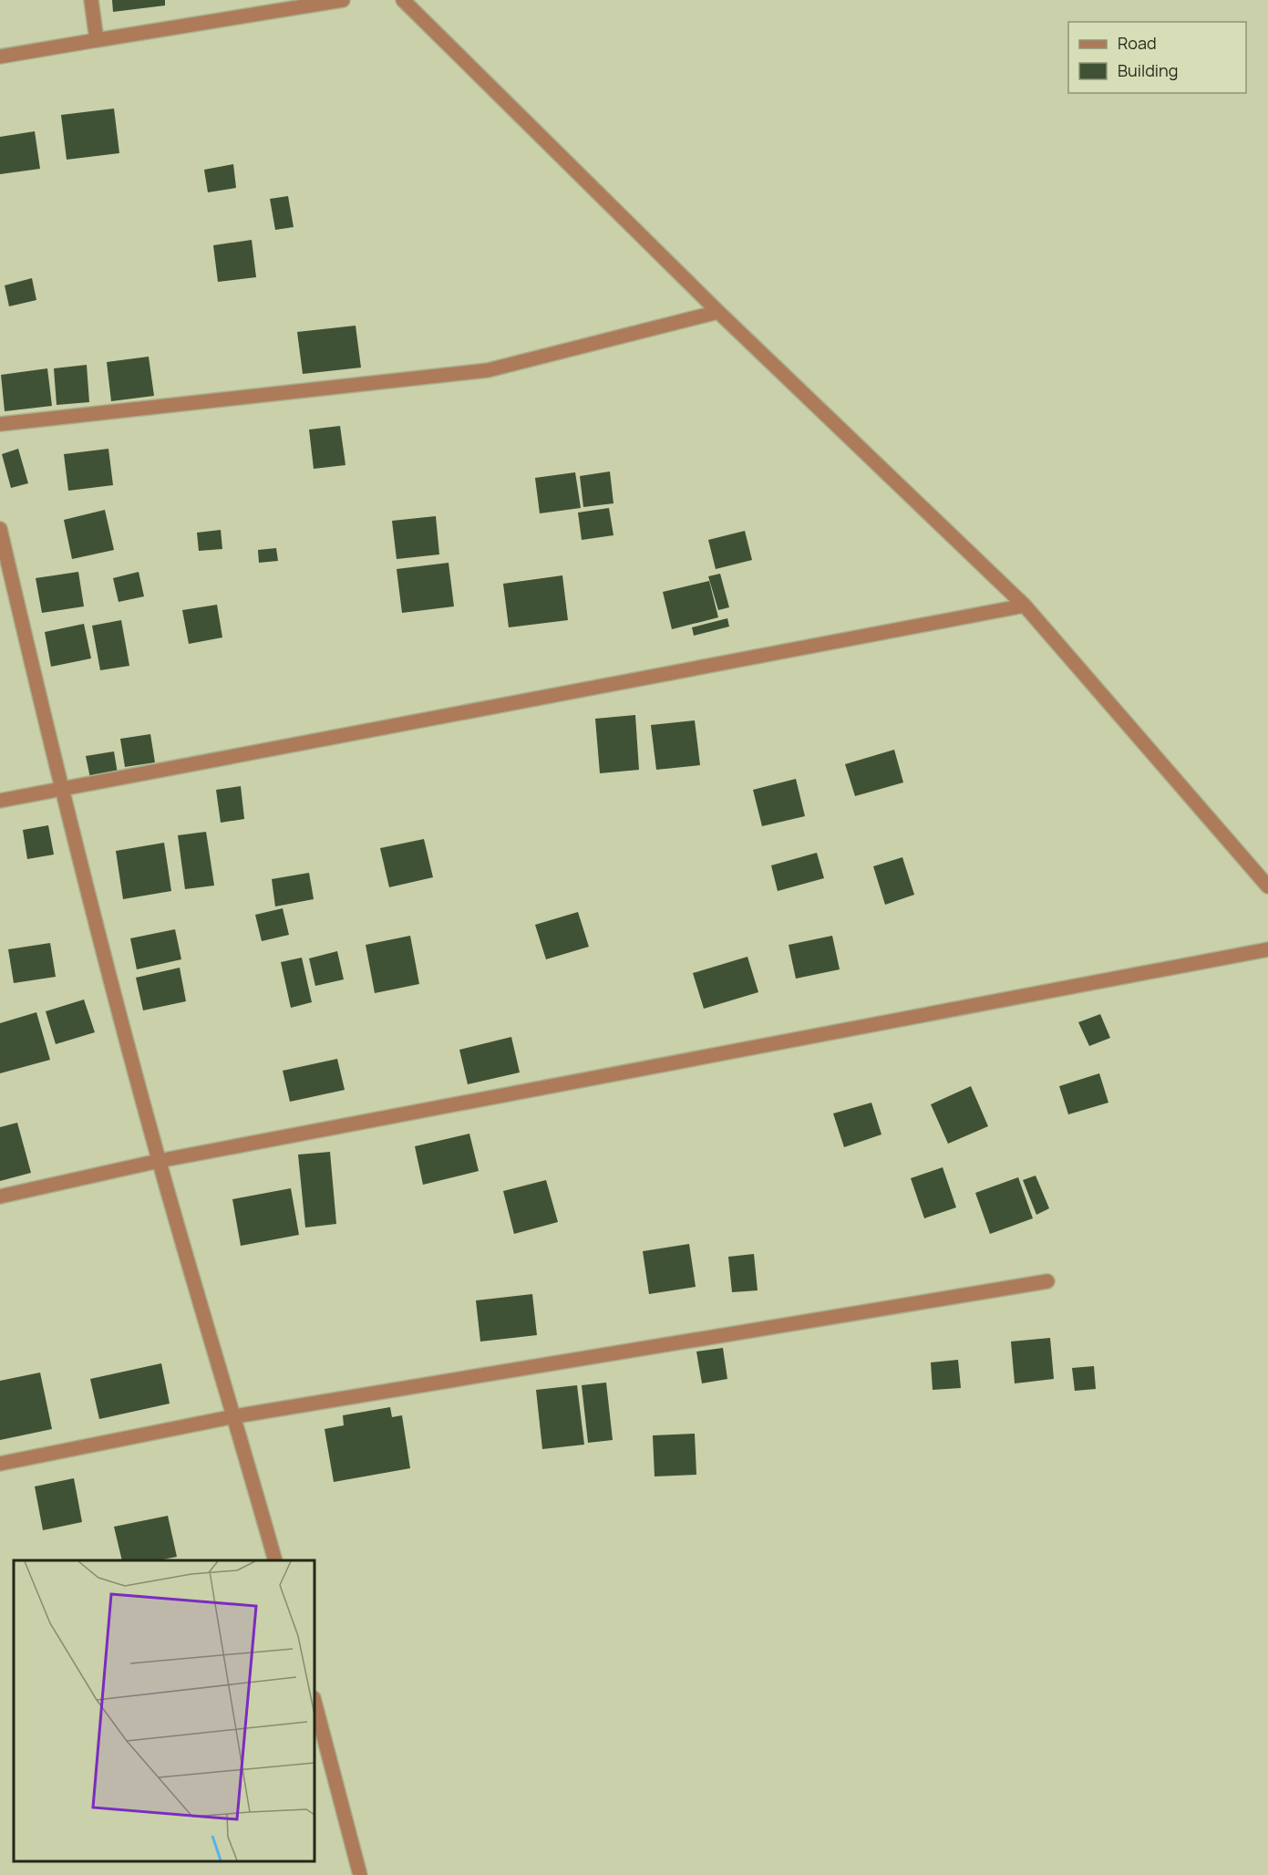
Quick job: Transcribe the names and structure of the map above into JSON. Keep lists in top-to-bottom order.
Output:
{
  "legend": ["Road", "Building"]
}
